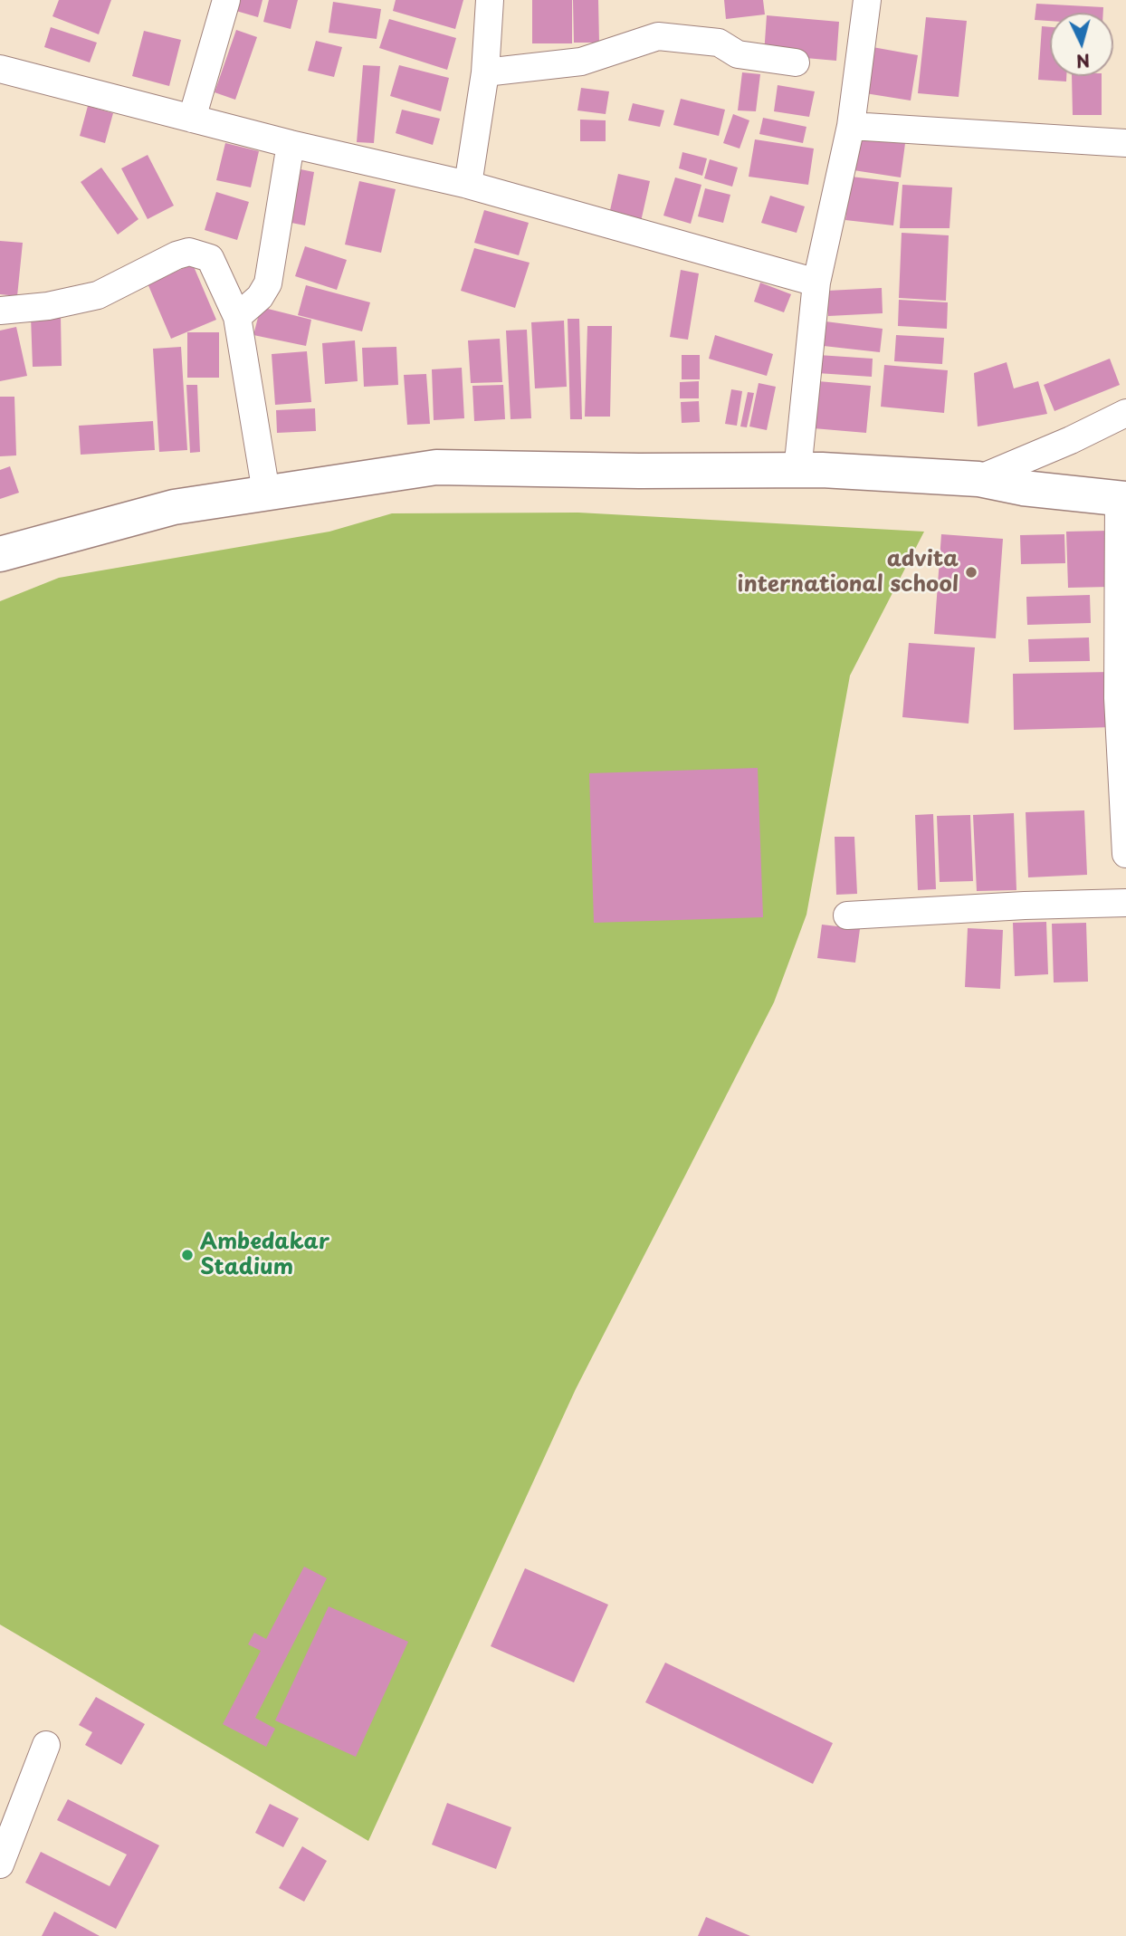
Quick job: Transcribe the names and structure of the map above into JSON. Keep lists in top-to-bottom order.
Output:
{
  "places": ["advita international school", "Ambedakar Stadium"],
  "north": "bottom"
}
